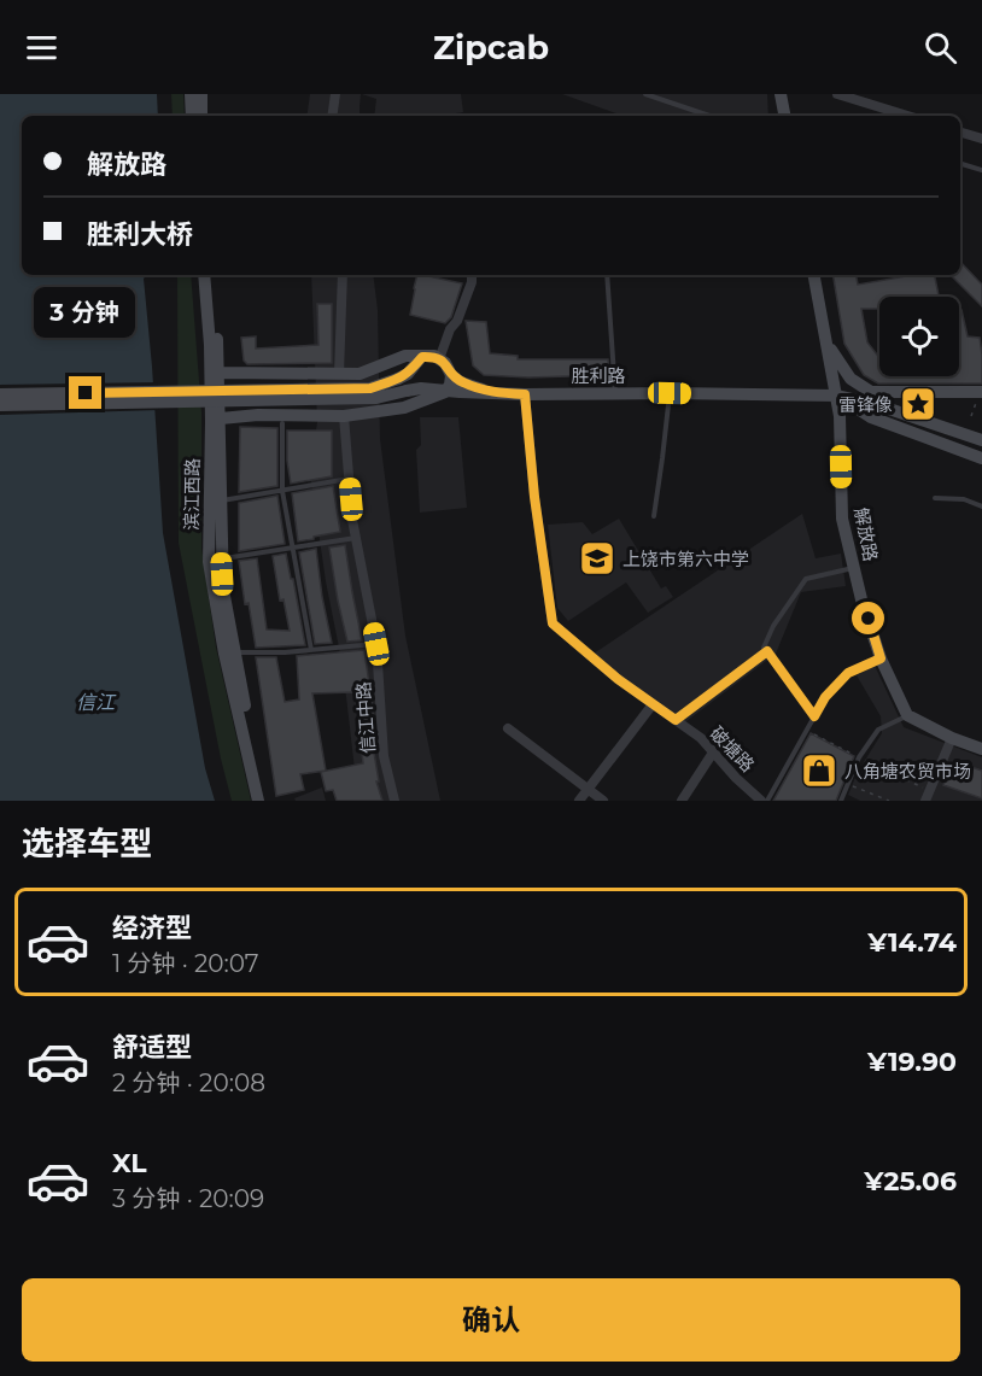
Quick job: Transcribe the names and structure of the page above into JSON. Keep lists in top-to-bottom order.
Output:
{
  "streets": {
    "main road": ["胜利路", "滨江西路", "解放路"],
    "street": ["信江中路", "破塘路"]
  },
  "crossings": [
    ["胜利路", "解放路"],
    ["胜利路", "破塘路"]
  ],
  "water": ["信江"],
  "places": {
    "place": ["雷锋像"],
    "school or university": ["上饶市第六中学"],
    "shop": ["八角塘农贸市场"]
  },
  "page": {
    "header": "Zipcab",
    "banner": ["解放路", "胜利大桥"],
    "bubble": "3 分钟",
    "heading": "选择车型",
    "list": [
      {
        "name": "经济型",
        "note": "1 分钟 · 20:07",
        "value": "¥14.74"
      },
      {
        "name": "舒适型",
        "note": "2 分钟 · 20:08",
        "value": "¥19.90"
      },
      {
        "name": "XL",
        "note": "3 分钟 · 20:09",
        "value": "¥25.06"
      }
    ],
    "buttons": "确认"
  }
}
